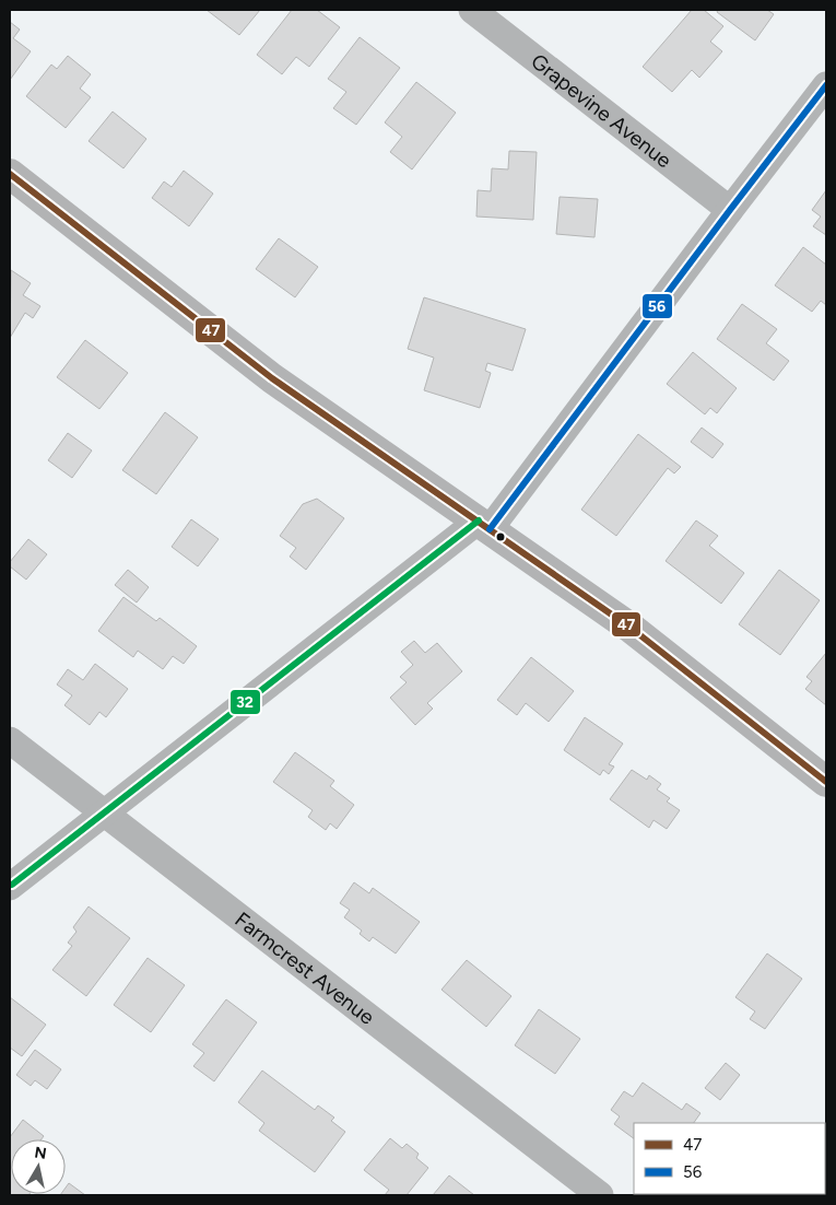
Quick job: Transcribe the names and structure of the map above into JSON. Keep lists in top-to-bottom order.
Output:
{
  "streets": {
    "street": ["Grapevine Avenue", "Farmcrest Avenue"]
  },
  "lines": ["transit line 56", "transit line 47", "transit line 32"],
  "legend": ["47", "56"],
  "north": "top"
}
